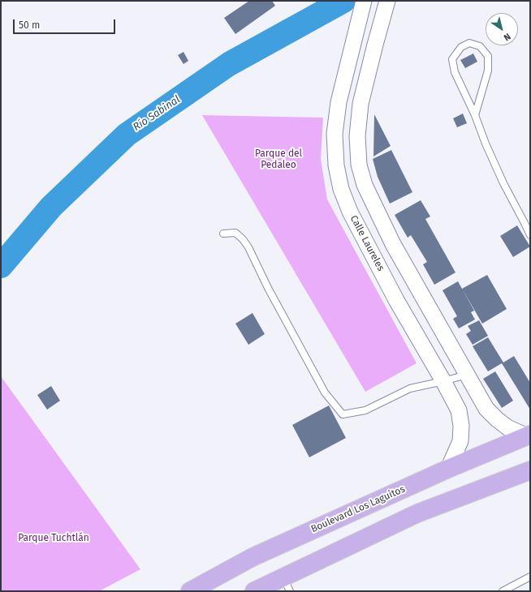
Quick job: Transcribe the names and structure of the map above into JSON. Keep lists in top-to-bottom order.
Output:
{
  "streets": {
    "main road": ["Boulevard Los Laguitos"],
    "street": ["Calle Laureles"]
  },
  "crossings": [
    ["Calle Laureles", "Boulevard Los Laguitos"]
  ],
  "water": ["Río Sabinal"],
  "parks": ["Parque del Pedaleo", "Parque Tuchtlán"],
  "scale_bar": "50 m",
  "north": "bottom right"
}
